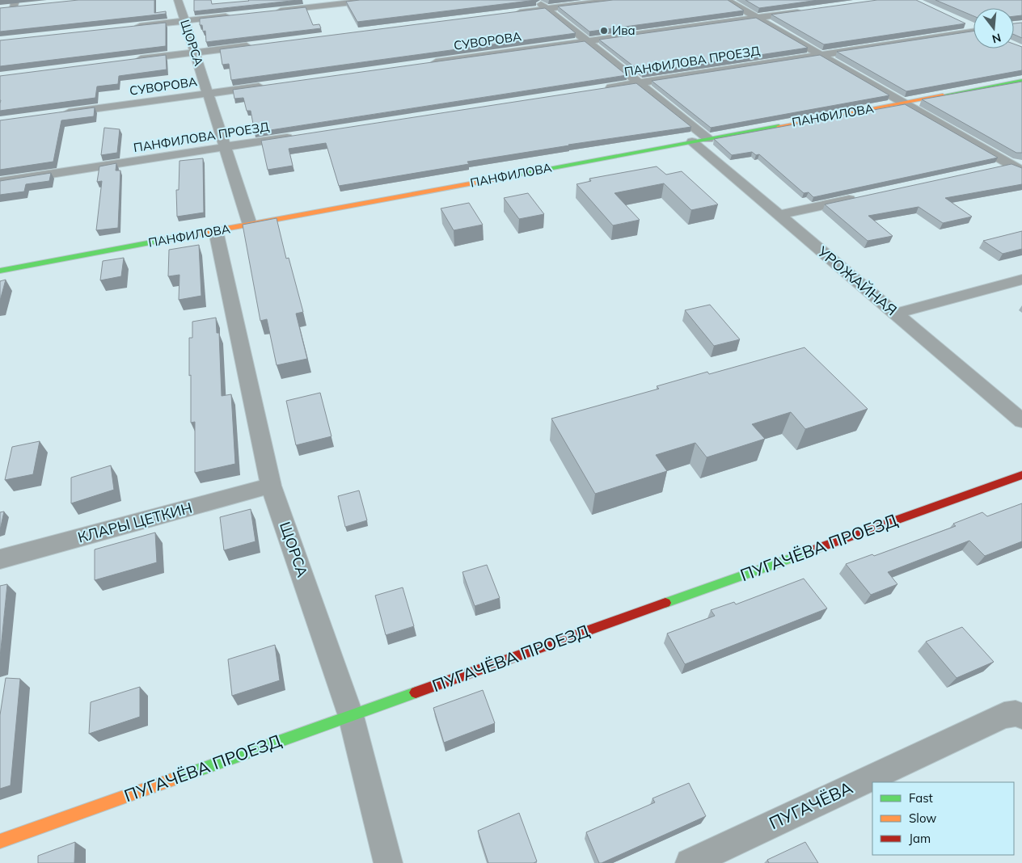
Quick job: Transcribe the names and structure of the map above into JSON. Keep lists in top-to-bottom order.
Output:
{
  "streets": {
    "street": [
      "СУВОРОВА",
      "ЩОРСА",
      "ПАНФИЛОВА ПРОЕЗД",
      "ПАНФИЛОВА",
      "УРОЖАЙНАЯ",
      "КЛАРЫ ЦЕТКИН",
      "ПУГАЧЁВА ПРОЕЗД",
      "ПУГАЧЁВА"
    ]
  },
  "crossings": [
    ["СУВОРОВА", "ЩОРСА"],
    ["ЩОРСА", "ПАНФИЛОВА ПРОЕЗД"],
    ["ЩОРСА", "ПАНФИЛОВА"],
    ["ЩОРСА", "КЛАРЫ ЦЕТКИН"],
    ["ЩОРСА", "ПУГАЧЁВА ПРОЕЗД"],
    ["ПАНФИЛОВА", "УРОЖАЙНАЯ"]
  ],
  "places": ["Ива"],
  "legend": ["Fast", "Slow", "Jam"],
  "north": "bottom"
}
